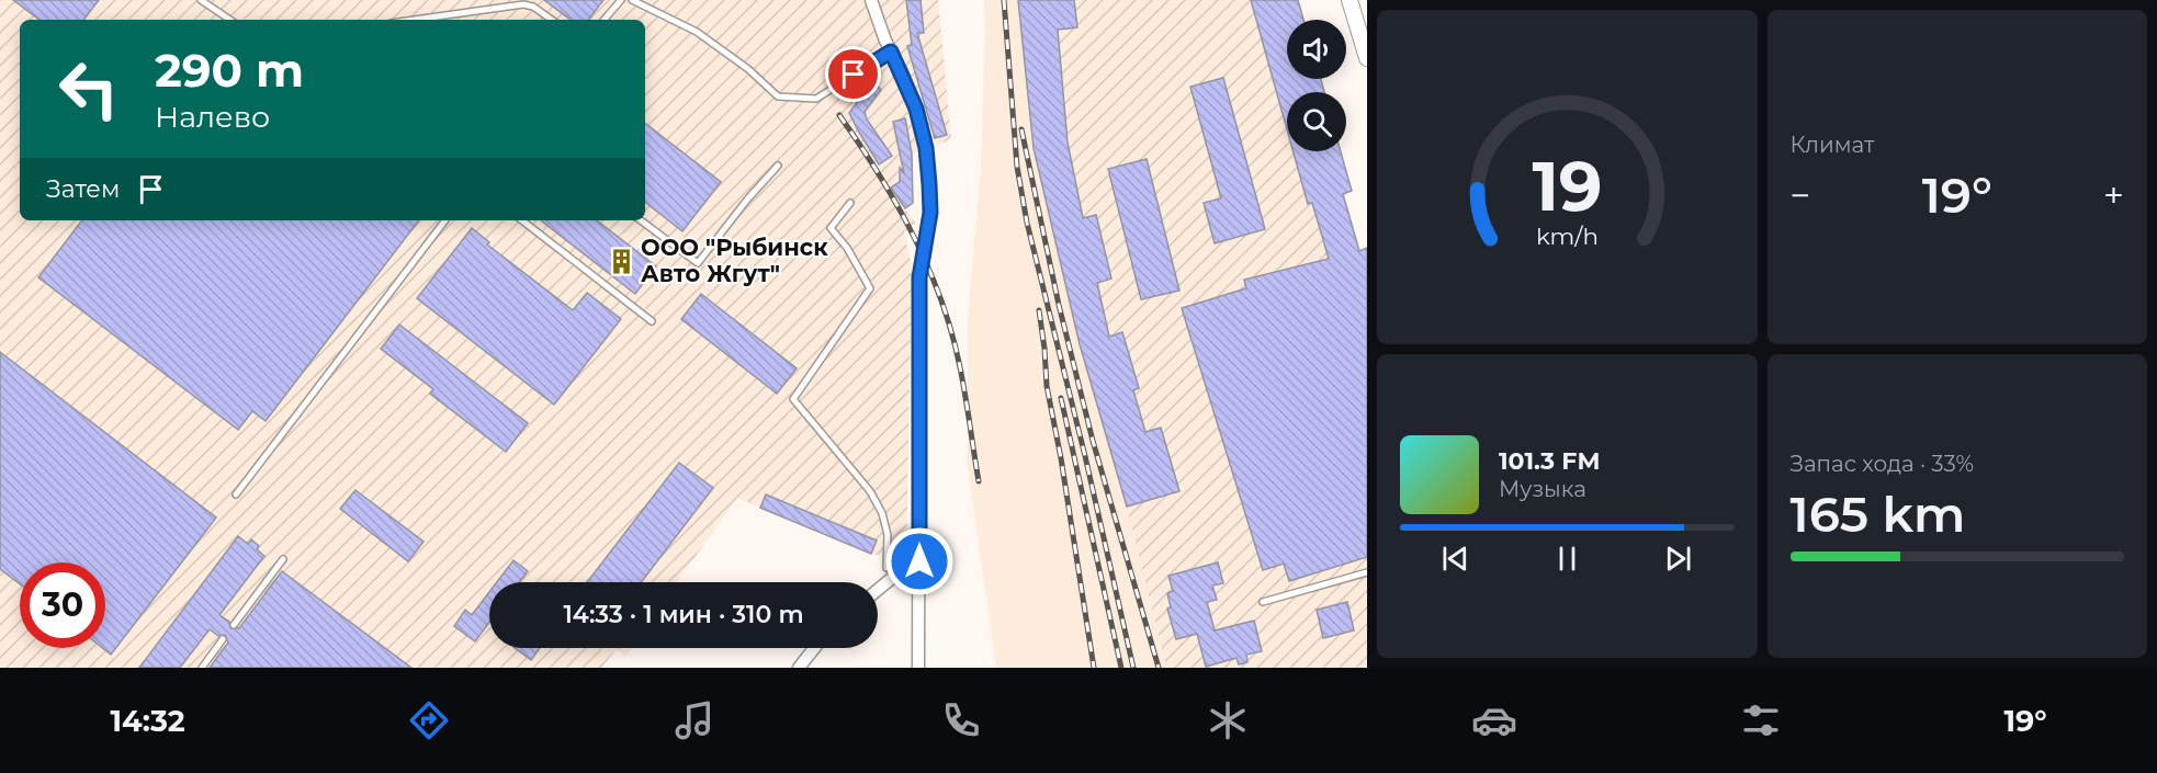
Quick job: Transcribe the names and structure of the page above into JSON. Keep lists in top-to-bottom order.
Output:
{
  "places": {
    "building": ["ООО \"Рыбинск Авто Жгут\""]
  },
  "page": {
    "tile": [
      "Климат",
      ["Запас хода · 33%", "165 km"]
    ],
    "turn": ["290 m", "Налево"],
    "then": "Затем",
    "heat": ["−", "19°", "+"],
    "song": ["101.3 FM", "Музыка"],
    "limit": "30",
    "trip": "14:33 · 1 мин · 310 m",
    "tabs": ["14:32", "19°"],
    "gauge": ["19", "km/h"]
  }
}
